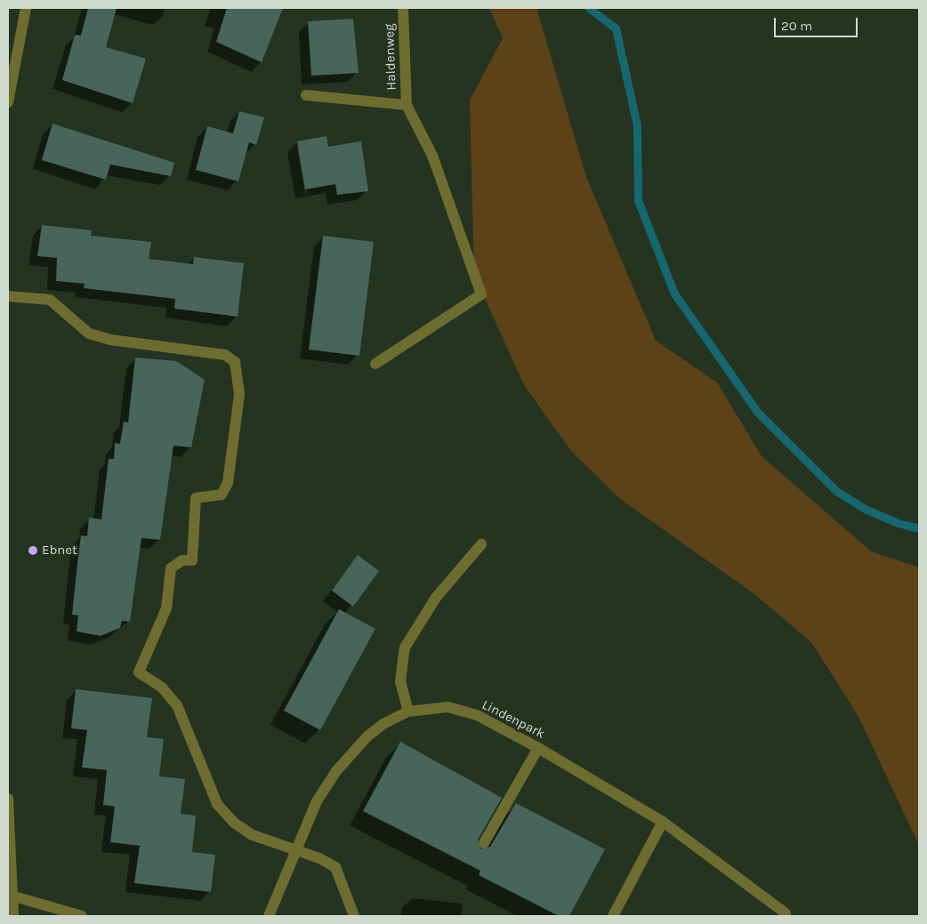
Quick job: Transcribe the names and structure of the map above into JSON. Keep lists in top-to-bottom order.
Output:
{
  "streets": {
    "street": ["Haldenweg", "Lindenpark"]
  },
  "places": ["Ebnet"],
  "scale_bar": "20 m"
}
